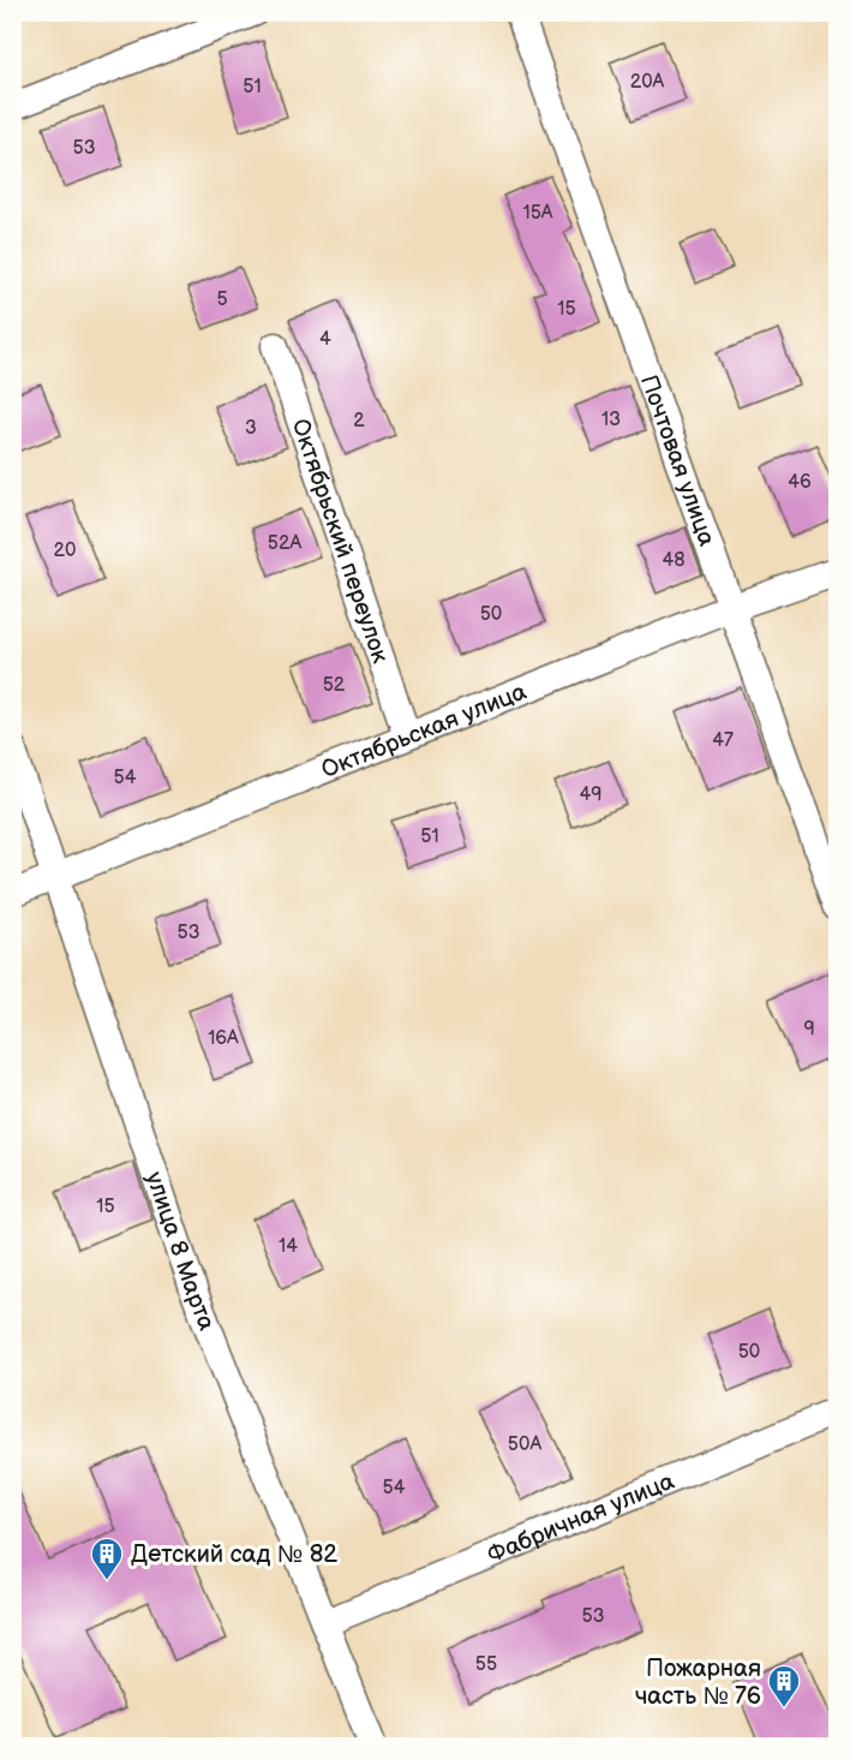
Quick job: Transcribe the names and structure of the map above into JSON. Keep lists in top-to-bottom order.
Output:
{
  "streets": {
    "street": [
      "Почтовая улица",
      "Октябрьский переулок",
      "Октябрьская улица",
      "улица 8 Марта",
      "Фабричная улица"
    ]
  },
  "crossings": [
    ["Почтовая улица", "Октябрьская улица"],
    ["Октябрьский переулок", "Октябрьская улица"],
    ["Октябрьская улица", "улица 8 Марта"],
    ["улица 8 Марта", "Фабричная улица"]
  ],
  "places": {
    "building": ["Детский сад № 82", "Пожарная часть № 76"]
  },
  "house_numbers": [
    "20А",
    "51",
    "53",
    "15А",
    "5",
    "15",
    "4",
    "13",
    "2",
    "3",
    "46",
    "52А",
    "20",
    "48",
    "50",
    "52",
    "47",
    "54",
    "49",
    "51",
    "53",
    "9",
    "16А",
    "15",
    "14",
    "50",
    "50А",
    "54",
    "53",
    "55"
  ]
}
